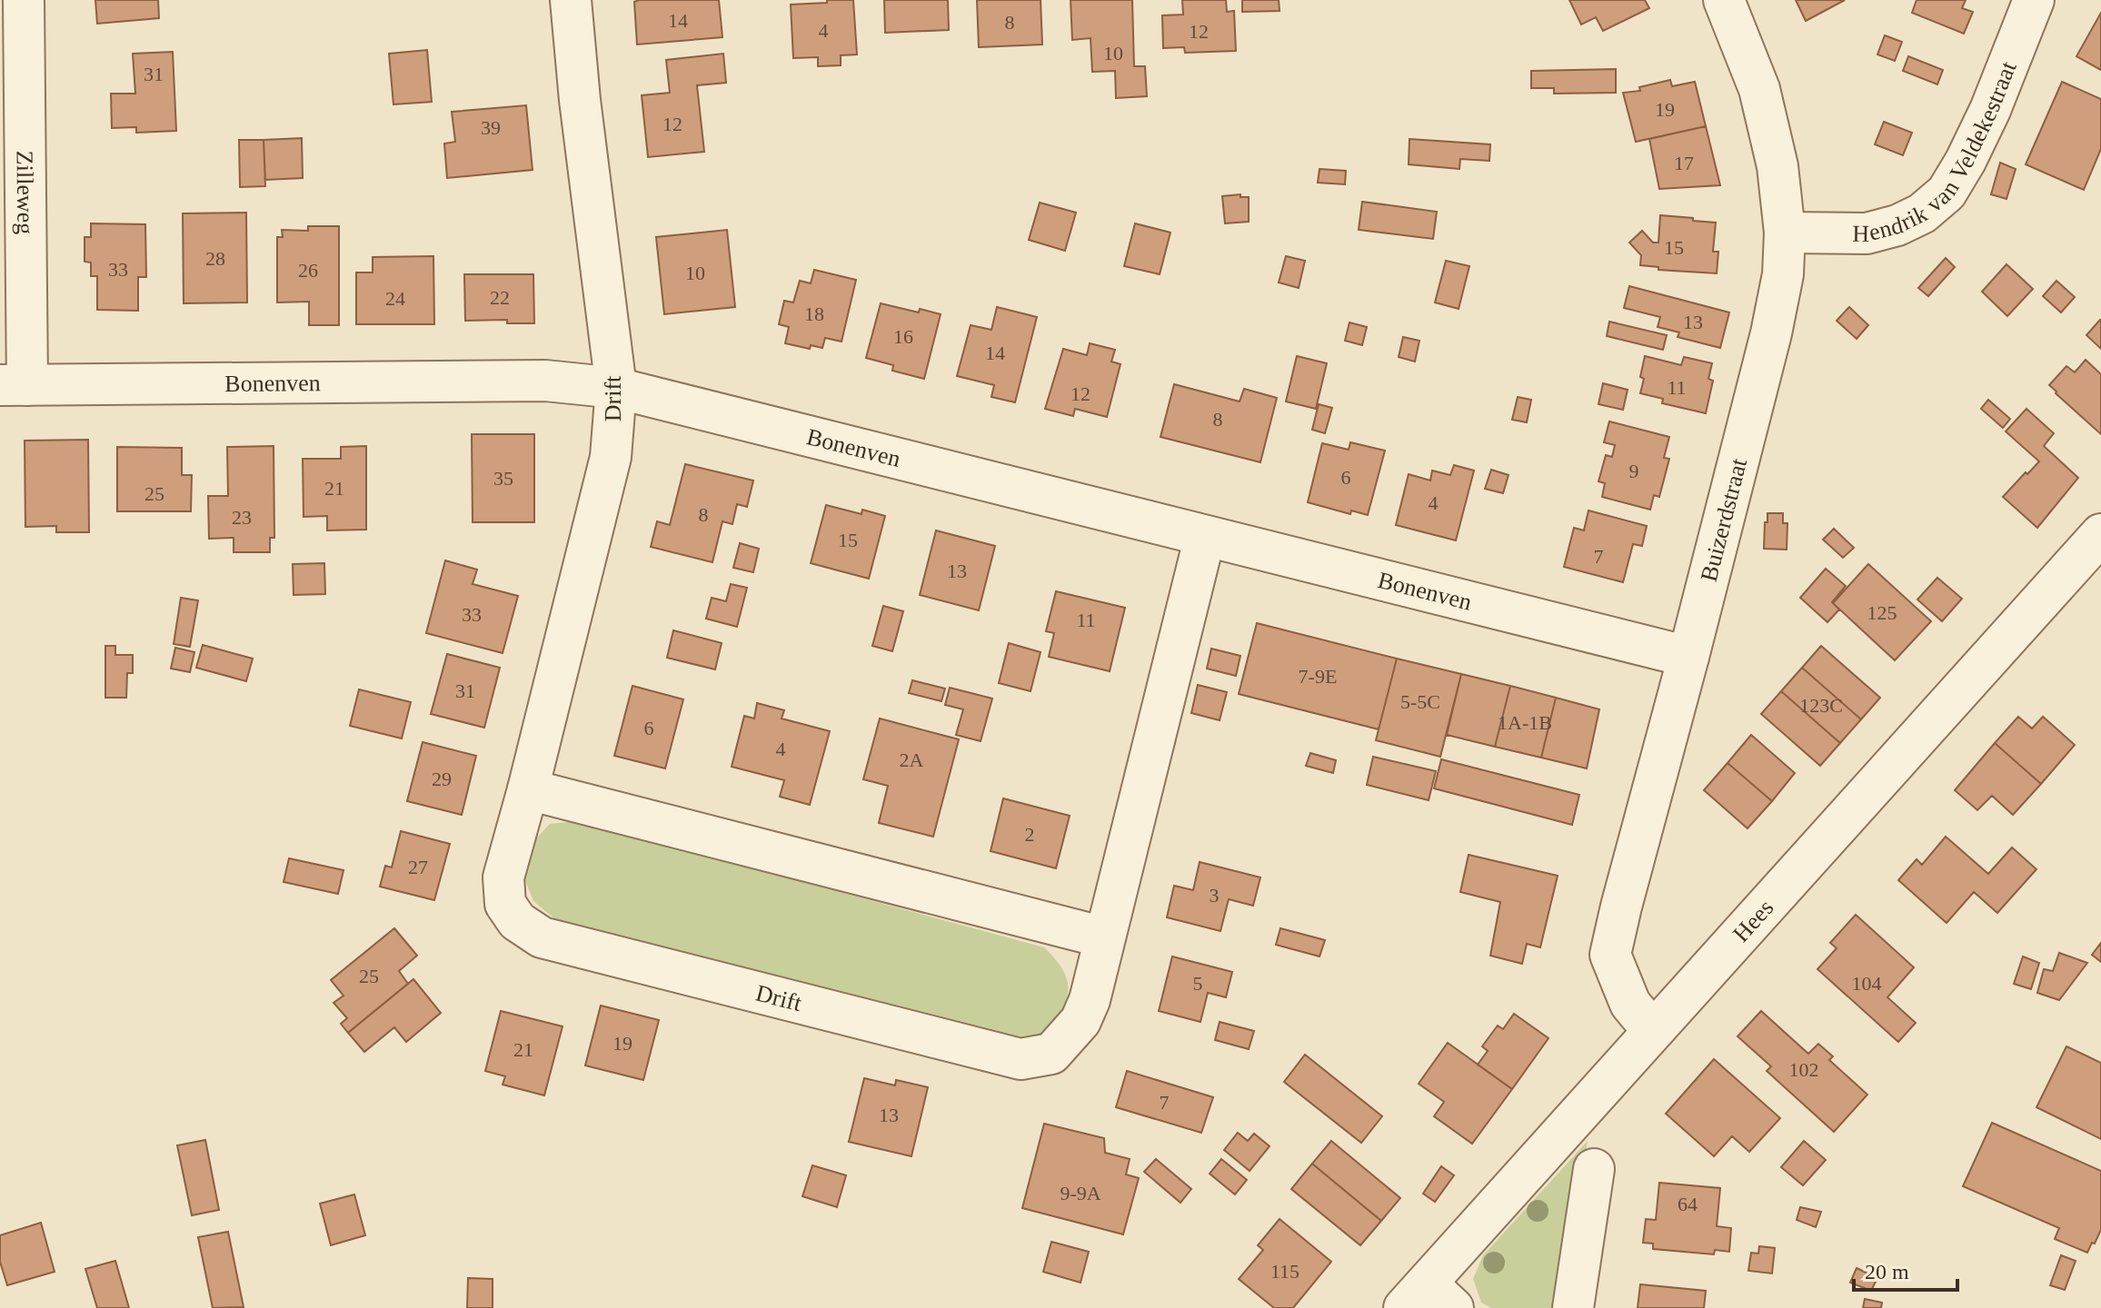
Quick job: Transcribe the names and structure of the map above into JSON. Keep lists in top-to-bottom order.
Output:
{
  "streets": {
    "street": [
      "Hendrik van Veldekestraat",
      "Zilleweg",
      "Bonenven",
      "Drift",
      "Buizerdstraat",
      "Hees"
    ]
  },
  "crossings": [
    ["Hendrik van Veldekestraat", "Buizerdstraat"],
    ["Zilleweg", "Bonenven"],
    ["Bonenven", "Drift"],
    ["Bonenven", "Buizerdstraat"],
    ["Buizerdstraat", "Hees"]
  ],
  "house_numbers": [
    "14",
    "8",
    "4",
    "12",
    "10",
    "31",
    "19",
    "12",
    "39",
    "17",
    "15",
    "28",
    "33",
    "26",
    "10",
    "22",
    "24",
    "18",
    "13",
    "16",
    "14",
    "11",
    "12",
    "8",
    "9",
    "6",
    "35",
    "21",
    "25",
    "4",
    "8",
    "23",
    "15",
    "7",
    "13",
    "125",
    "33",
    "11",
    "7-9E",
    "31",
    "5-5C",
    "123C",
    "1A-1B",
    "6",
    "4",
    "2A",
    "29",
    "2",
    "27",
    "3",
    "25",
    "5",
    "104",
    "19",
    "21",
    "102",
    "7",
    "13",
    "9-9A",
    "64",
    "115"
  ],
  "scale_bar": "20 m"
}
